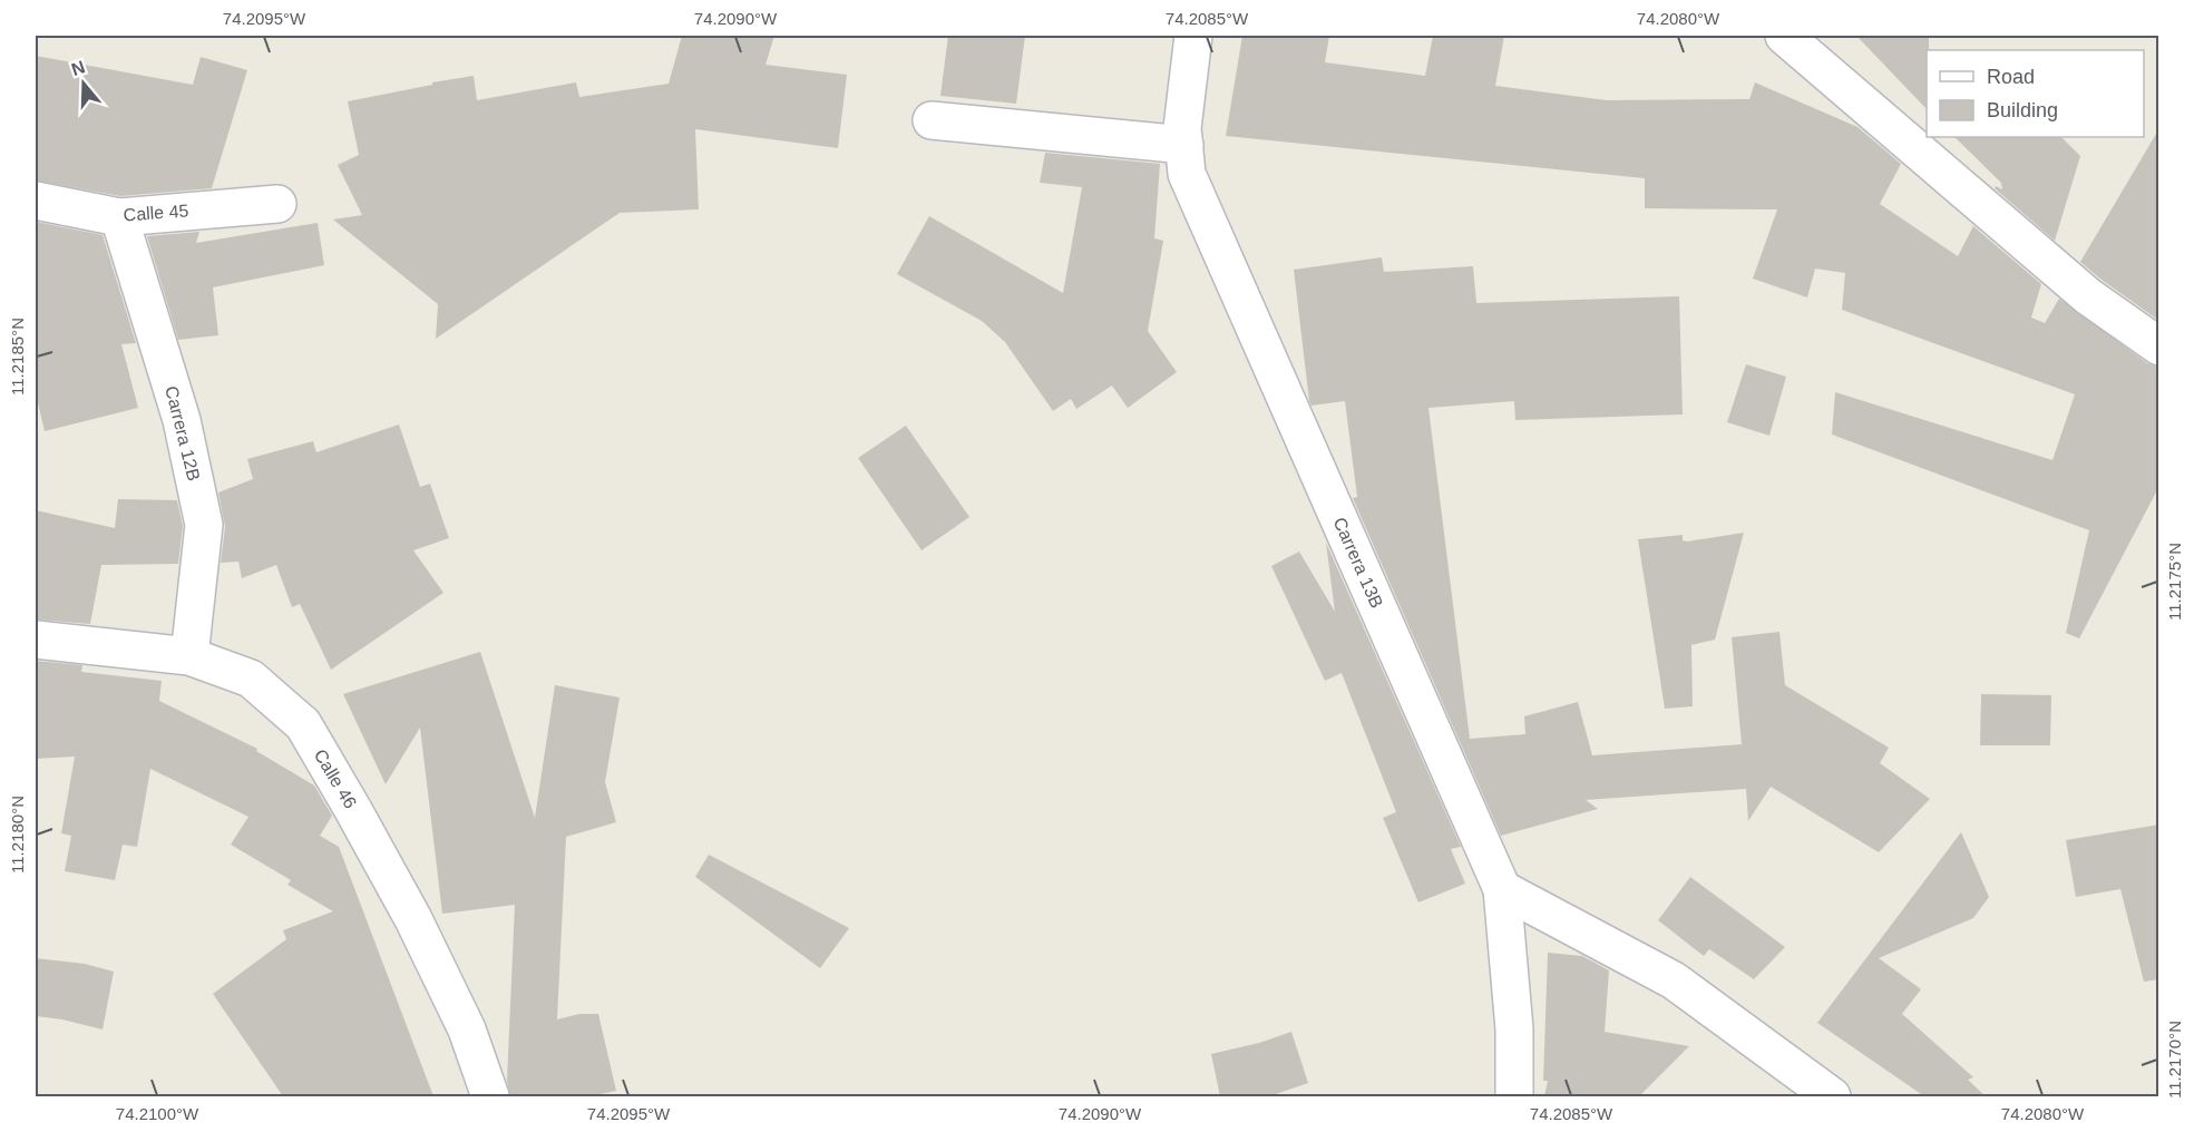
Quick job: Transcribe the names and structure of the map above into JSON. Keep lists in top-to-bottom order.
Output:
{
  "streets": {
    "street": [
      "Calle 45",
      "Carrera 12B",
      "Carrera 13B",
      "Calle 46"
    ]
  },
  "crossings": [
    ["Calle 45", "Carrera 12B"],
    ["Carrera 12B", "Calle 46"]
  ],
  "legend": ["Road", "Building"],
  "north": "top",
  "coordinates": [
    "74.2095°W",
    "74.2090°W",
    "74.2085°W",
    "74.2080°W",
    "11.2185°N",
    "11.2175°N",
    "11.2180°N",
    "11.2170°N",
    "74.2100°W"
  ]
}
